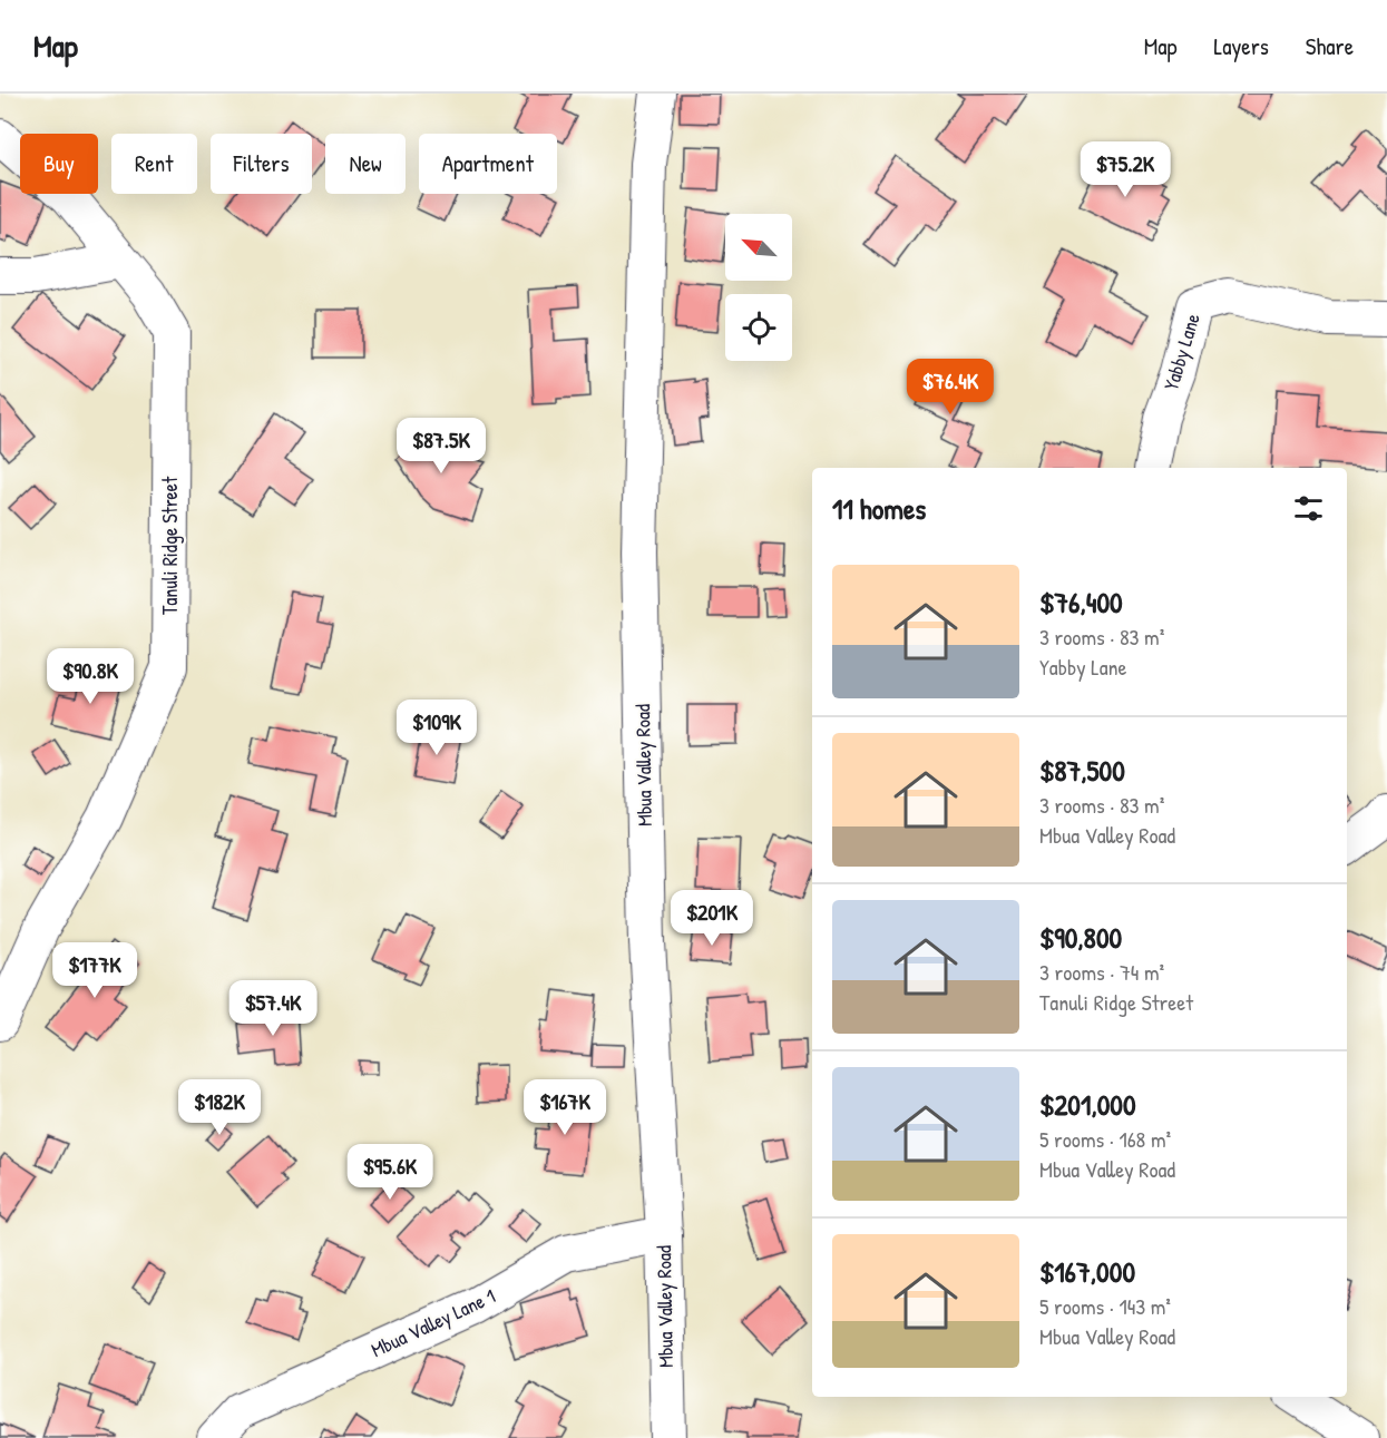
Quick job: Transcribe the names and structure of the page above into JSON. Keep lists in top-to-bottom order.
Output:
{
  "streets": {
    "street": [
      "Yabby Lane",
      "Tanuli Ridge Street",
      "Mbua Valley Road",
      "Mbua Valley Lane 1"
    ]
  },
  "crossings": [
    ["Mbua Valley Road", "Mbua Valley Lane 1"]
  ],
  "north": "top left",
  "page": {
    "header": "Map",
    "nav": ["Map", "Layers", "Share"],
    "chip": [
      "Buy",
      "Rent",
      "Filters",
      "New",
      "Apartment"
    ],
    "price": [
      "$75.2K",
      "$76.4K",
      "$87.5K",
      "$90.8K",
      "$109K",
      "$201K",
      "$177K",
      "$57.4K",
      "$182K",
      "$167K",
      "$95.6K"
    ],
    "heading": "11 homes",
    "list": [
      {
        "name": "$76,400",
        "note": "3 rooms · 83 m² · Yabby Lane"
      },
      {
        "name": "$87,500",
        "note": "3 rooms · 83 m² · Mbua Valley Road"
      },
      {
        "name": "$90,800",
        "note": "3 rooms · 74 m² · Tanuli Ridge Street"
      },
      {
        "name": "$201,000",
        "note": "5 rooms · 168 m² · Mbua Valley Road"
      },
      {
        "name": "$167,000",
        "note": "5 rooms · 143 m² · Mbua Valley Road"
      }
    ]
  }
}
